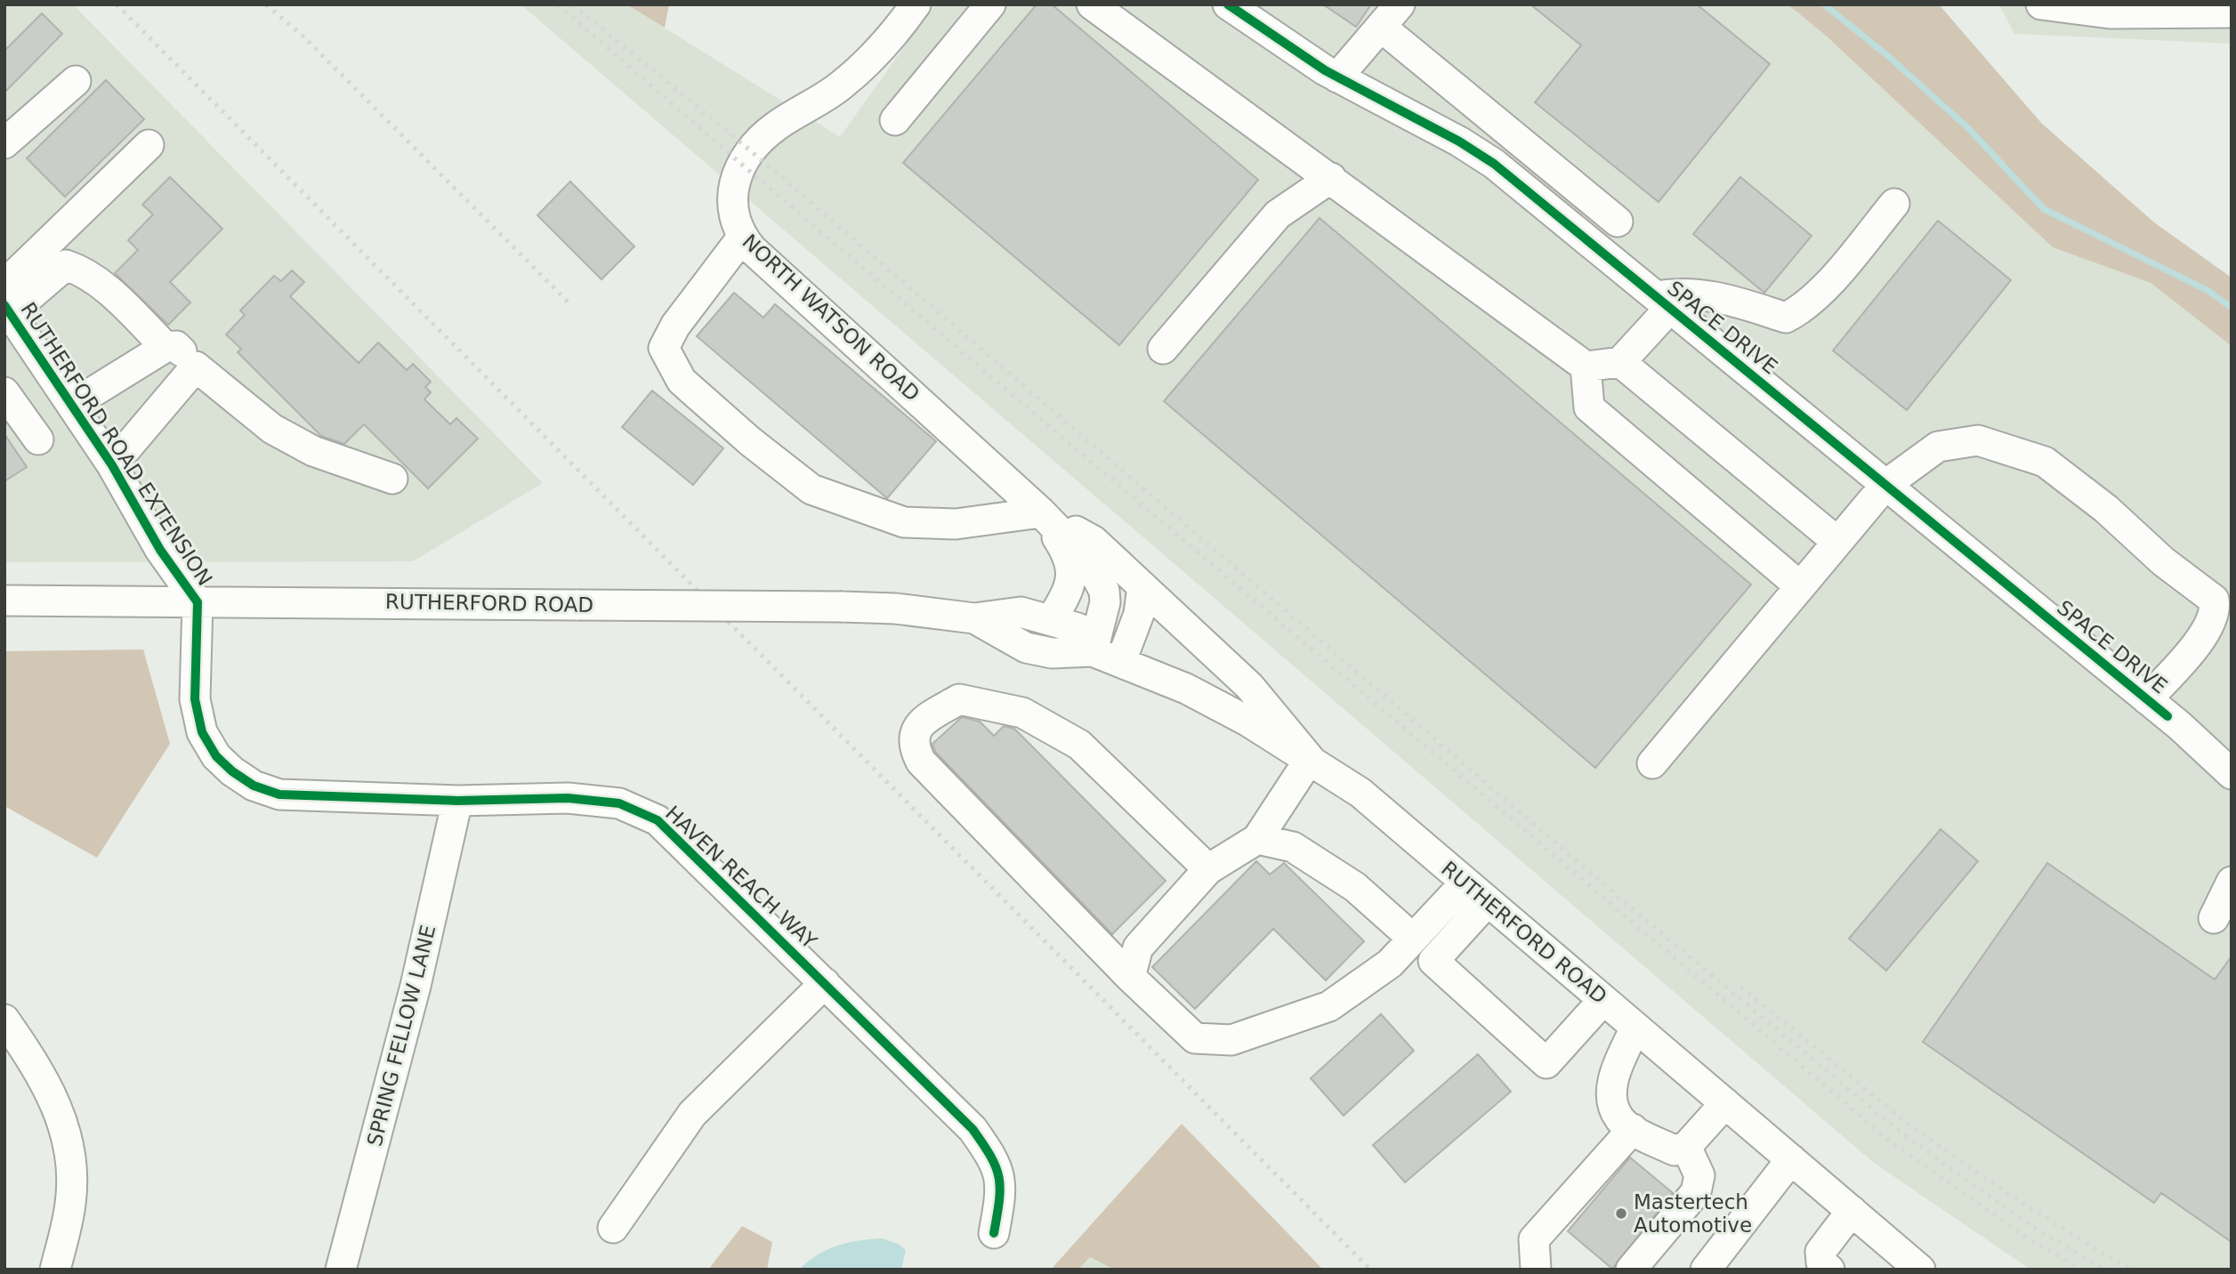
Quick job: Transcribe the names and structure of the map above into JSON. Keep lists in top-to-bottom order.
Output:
{
  "streets": {
    "street": [
      "NORTH WATSON ROAD",
      "SPACE DRIVE",
      "RUTHERFORD ROAD EXTENSION",
      "RUTHERFORD ROAD",
      "HAVEN REACH WAY",
      "SPRING FELLOW LANE"
    ]
  },
  "crossings": [
    ["NORTH WATSON ROAD", "RUTHERFORD ROAD"],
    ["RUTHERFORD ROAD EXTENSION", "RUTHERFORD ROAD"],
    ["RUTHERFORD ROAD EXTENSION", "HAVEN REACH WAY"],
    ["RUTHERFORD ROAD", "HAVEN REACH WAY"],
    ["HAVEN REACH WAY", "SPRING FELLOW LANE"]
  ],
  "places": ["Mastertech Automotive"]
}
